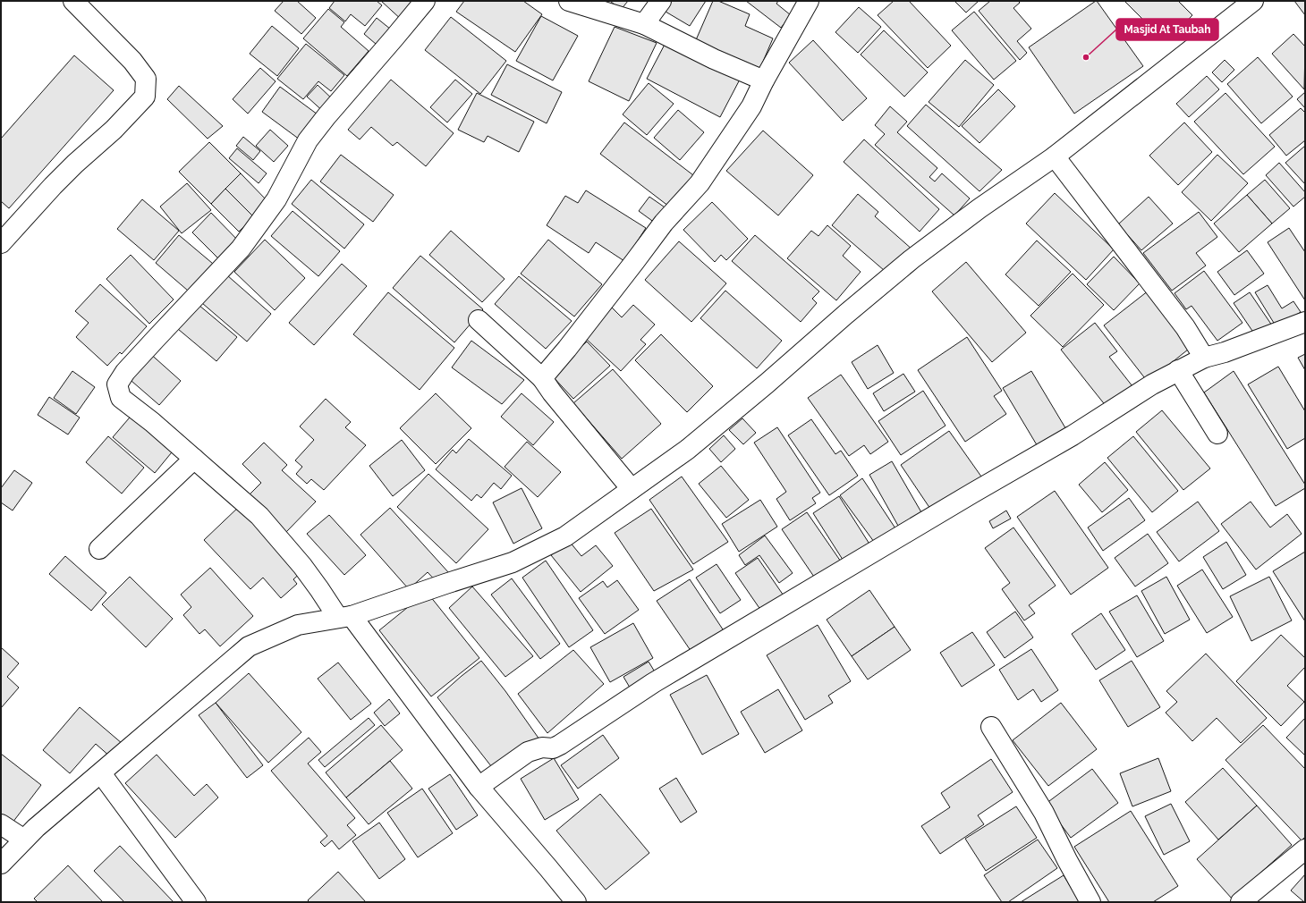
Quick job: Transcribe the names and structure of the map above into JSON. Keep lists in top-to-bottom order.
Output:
{
  "places": ["Masjid At Taubah"]
}
